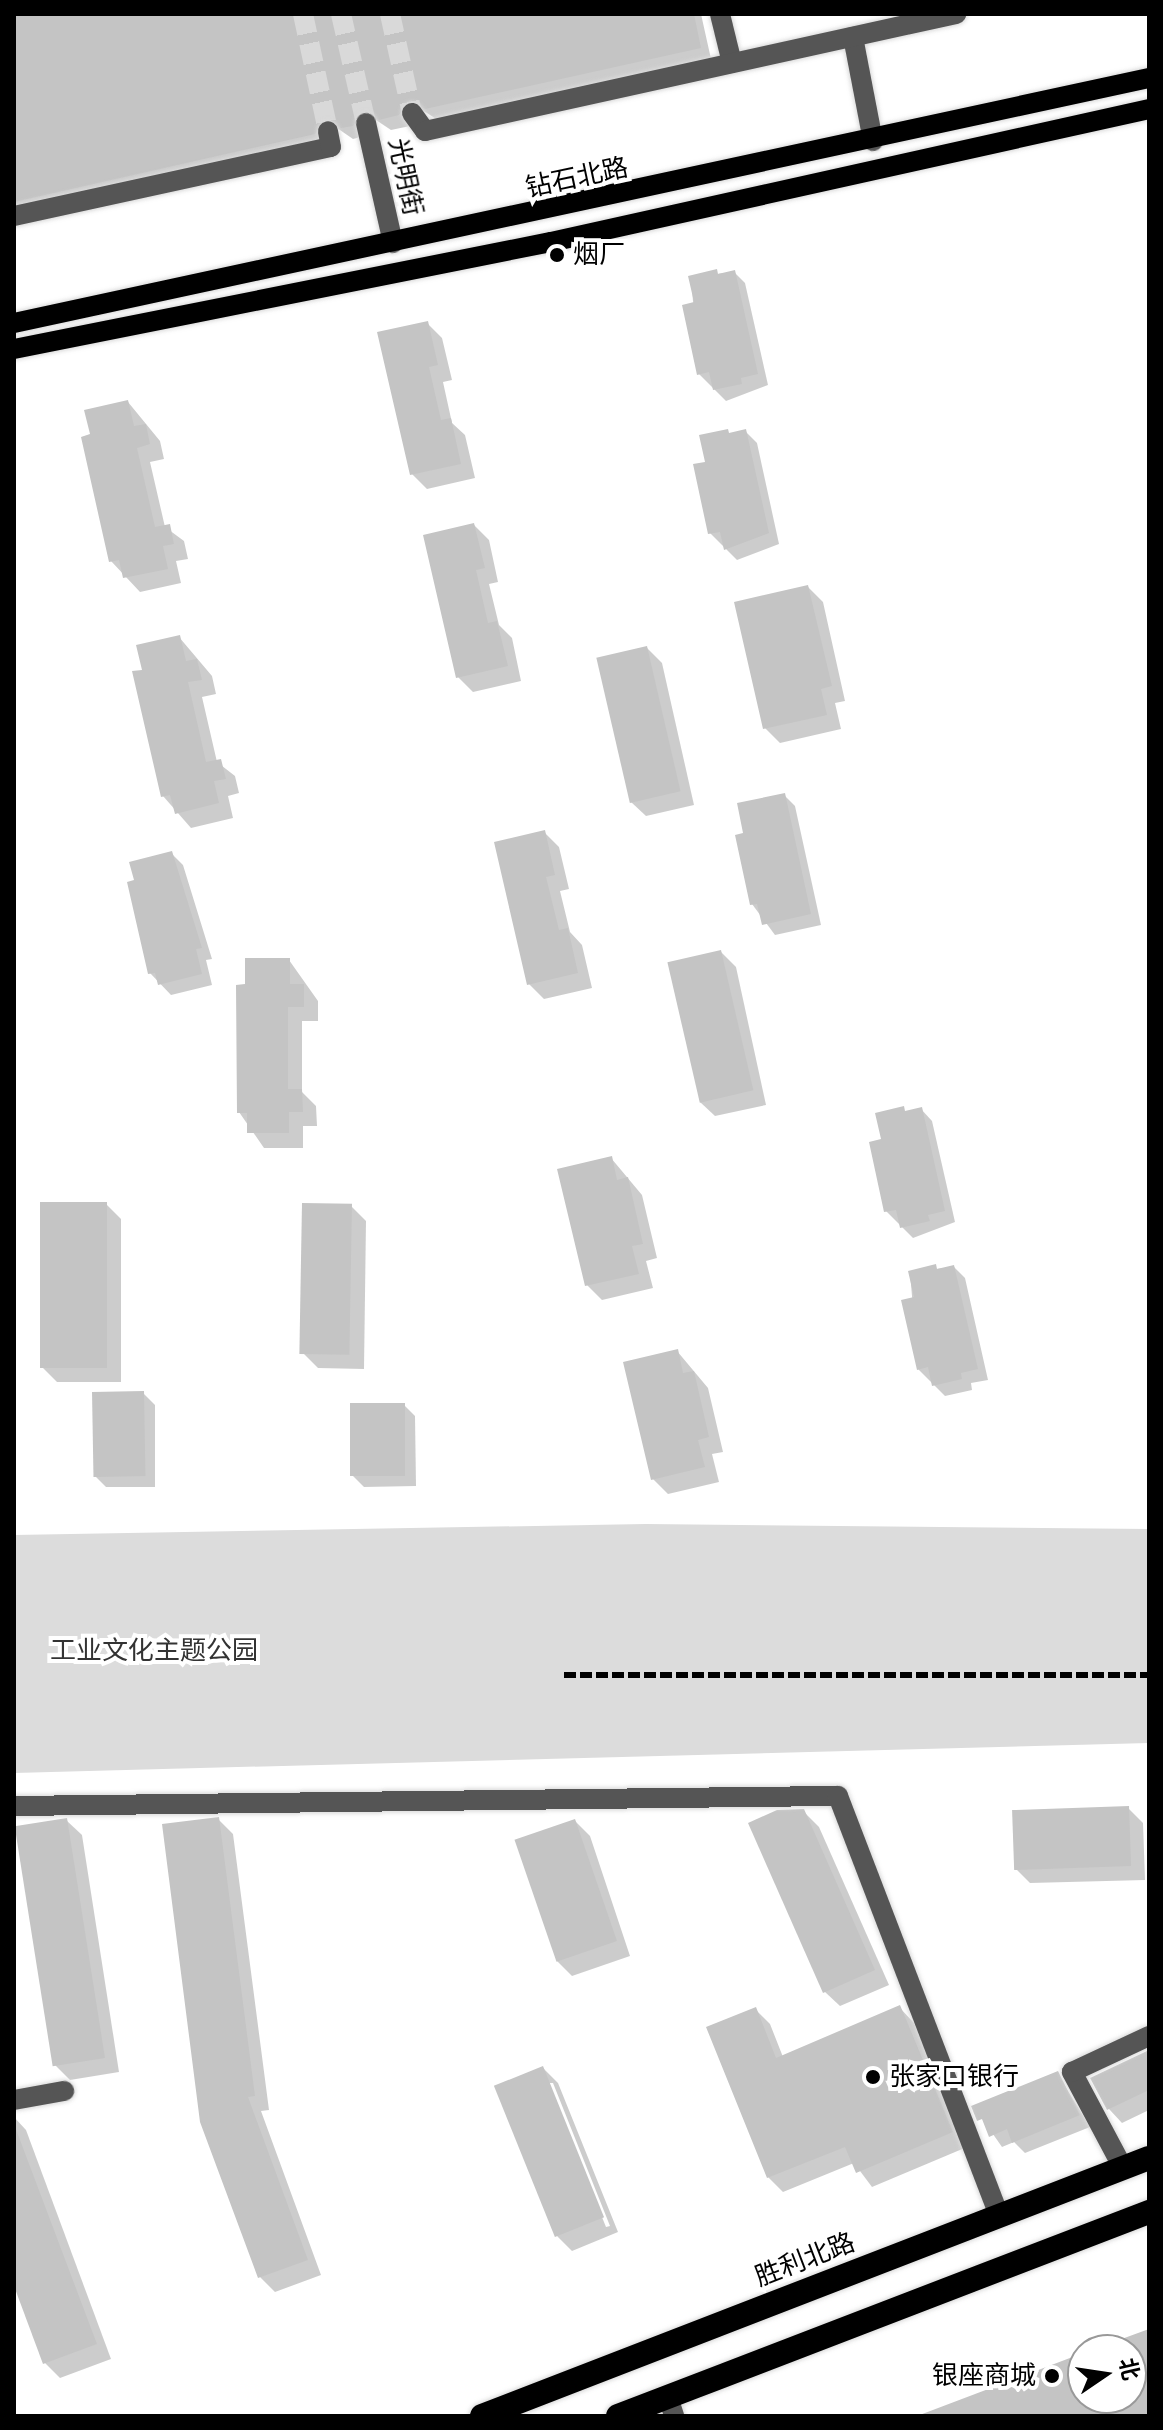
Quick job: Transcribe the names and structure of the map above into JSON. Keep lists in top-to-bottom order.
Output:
{
  "streets": {
    "highway": ["胜利北路"],
    "main road": ["钻石北路"],
    "street": ["光明街"]
  },
  "crossings": [
    ["光明街", "钻石北路"]
  ],
  "parks": ["工业文化主题公园"],
  "places": ["烟厂", "张家口银行", "银座商城"],
  "north": "right"
}
